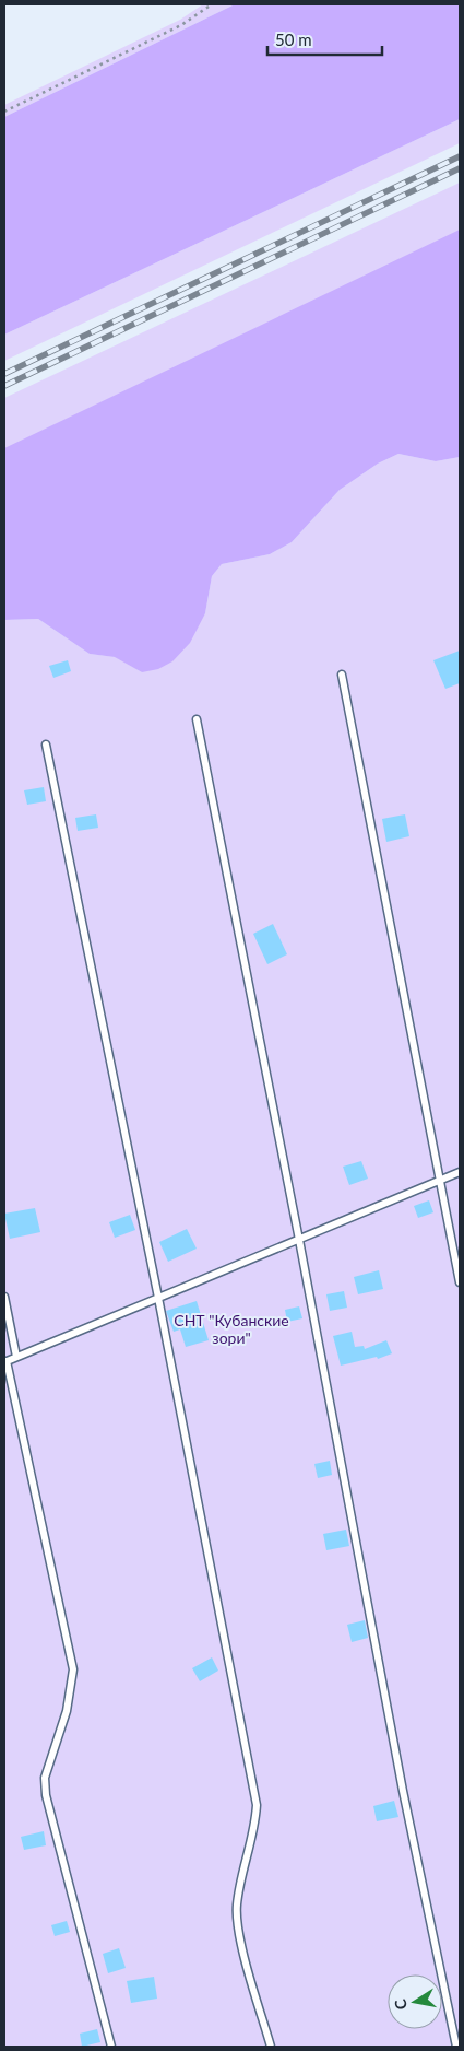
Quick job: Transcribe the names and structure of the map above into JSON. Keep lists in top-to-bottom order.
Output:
{
  "parks": ["СНТ \"Кубанские зори\""],
  "scale_bar": "50 m",
  "north": "left"
}
